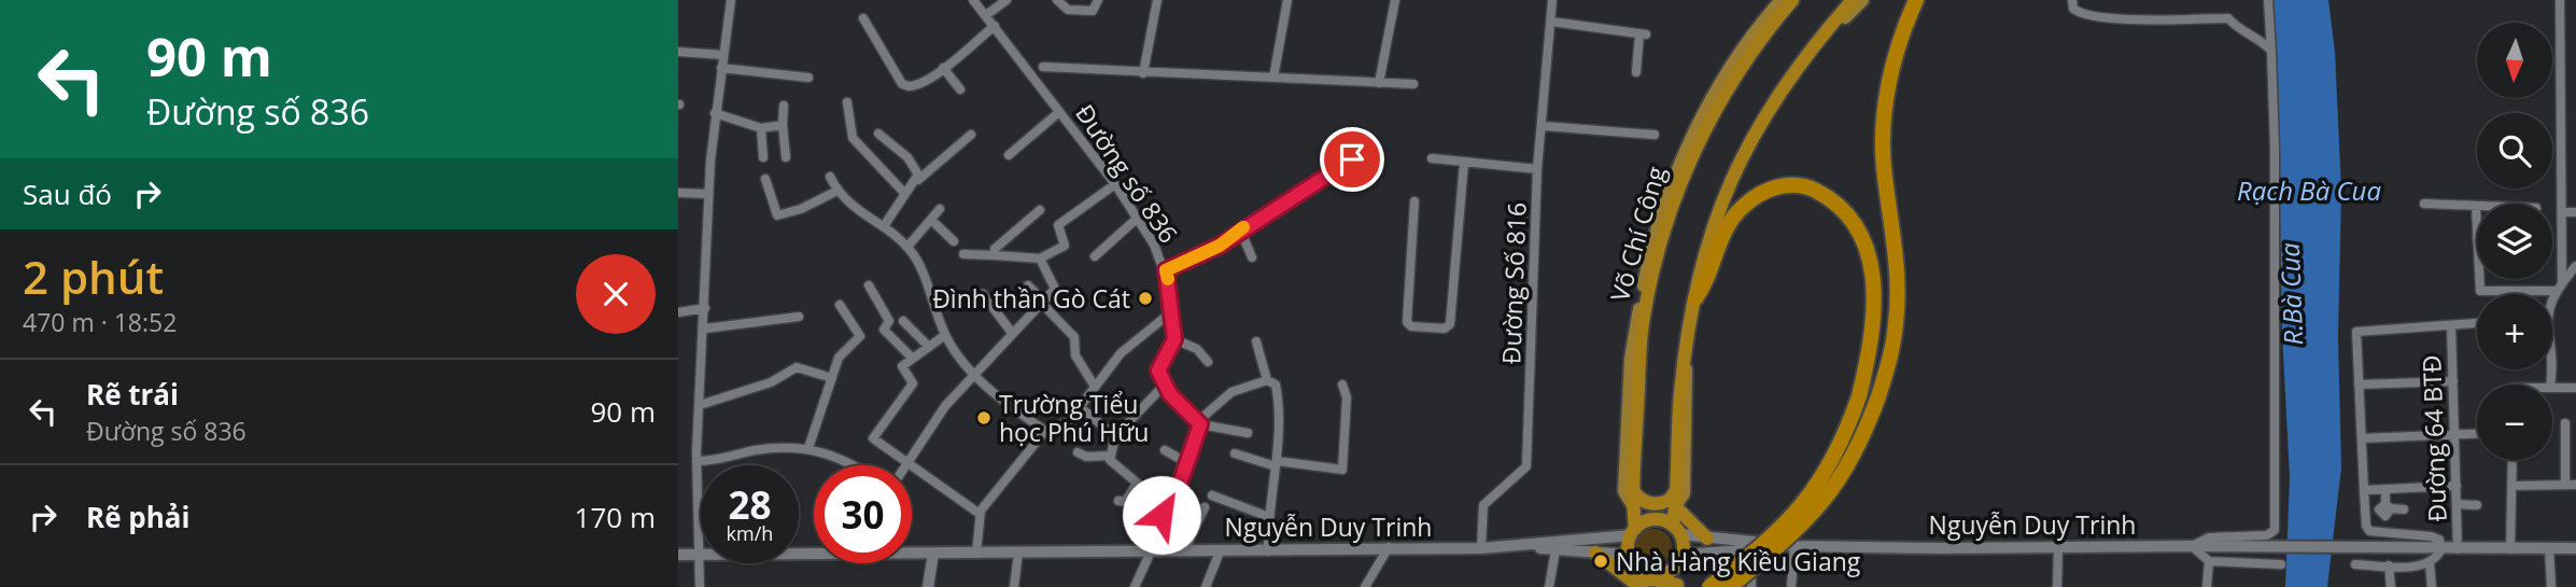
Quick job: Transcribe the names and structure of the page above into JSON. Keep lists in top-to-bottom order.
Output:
{
  "streets": {
    "highway": ["Võ Chí Công"],
    "main road": ["Nguyễn Duy Trinh"],
    "street": ["Đường số 836", "Đường Số 816", "Đường 64 BTĐ"]
  },
  "crossings": [
    ["Võ Chí Công", "Nguyễn Duy Trinh"],
    ["Đường Số 816", "Nguyễn Duy Trinh"]
  ],
  "water": ["Rạch Bà Cua", "R.Bà Cua"],
  "places": ["Đình thần Gò Cát", "Trường Tiểu học Phú Hữu", "Nhà Hàng Kiều Giang"],
  "north": "bottom",
  "page": {
    "turn": ["90 m", "Đường số 836"],
    "map_buttons": ["+", "−"],
    "then": "Sau đó",
    "heading": ["2 phút", "470 m · 18:52"],
    "list": [
      {
        "name": "Rẽ trái",
        "note": "Đường số 836",
        "value": "90 m"
      },
      {
        "name": "Rẽ phải",
        "value": "170 m"
      }
    ],
    "speed": "28 km/h",
    "limit": "30"
  }
}
